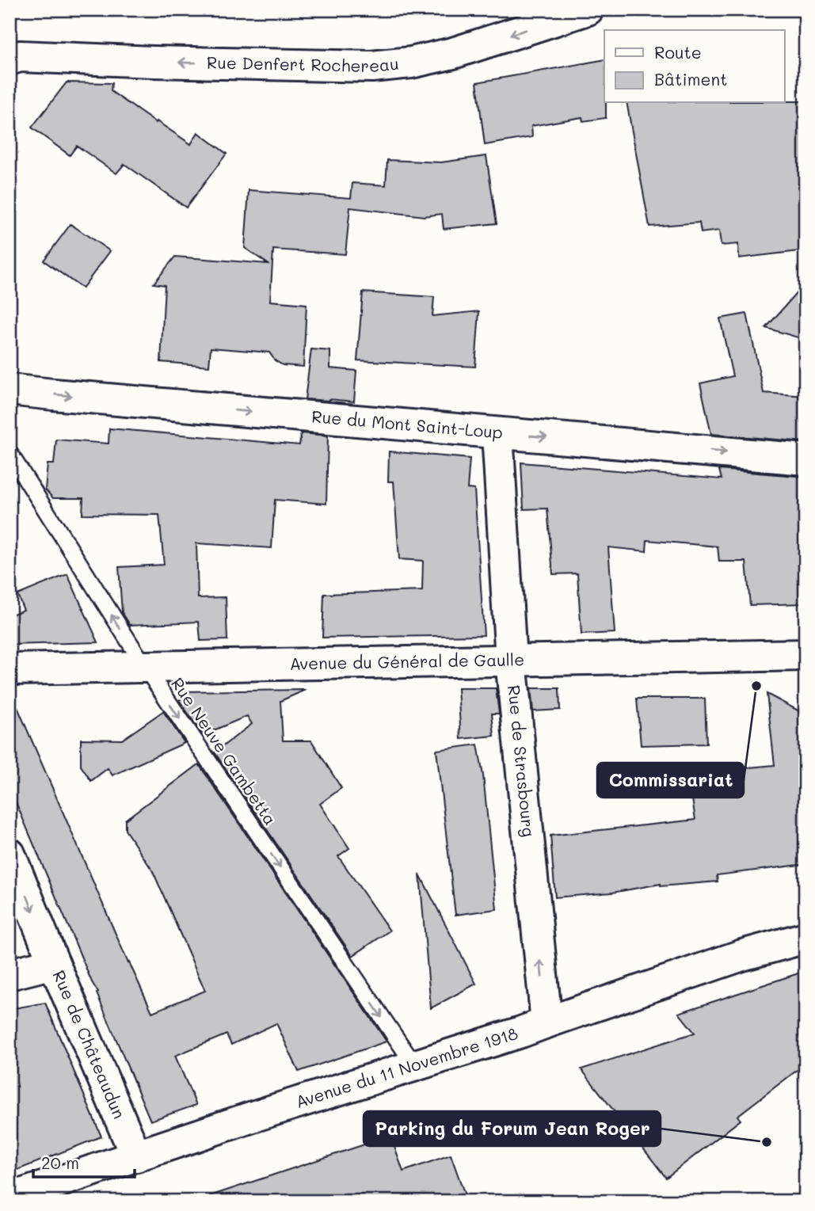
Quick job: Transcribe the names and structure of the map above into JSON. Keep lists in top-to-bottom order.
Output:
{
  "streets": {
    "street": [
      "Rue Denfert Rochereau",
      "Rue du Mont Saint-Loup",
      "Avenue du Général de Gaulle",
      "Rue de Strasbourg",
      "Rue de Châteaudun",
      "Avenue du 11 Novembre 1918"
    ],
    "lane": ["Rue Neuve Gambetta"]
  },
  "crossings": [
    ["Rue du Mont Saint-Loup", "Rue de Strasbourg"],
    ["Avenue du Général de Gaulle", "Rue Neuve Gambetta"],
    ["Avenue du Général de Gaulle", "Rue de Strasbourg"],
    ["Rue Neuve Gambetta", "Avenue du 11 Novembre 1918"],
    ["Rue de Strasbourg", "Avenue du 11 Novembre 1918"],
    ["Rue de Châteaudun", "Avenue du 11 Novembre 1918"]
  ],
  "one_way": ["Rue Denfert Rochereau", "Rue du Mont Saint-Loup", "Rue de Strasbourg"],
  "places": ["Commissariat", "Parking du Forum Jean Roger"],
  "legend": ["Route", "Bâtiment"],
  "scale_bar": "20 m"
}
